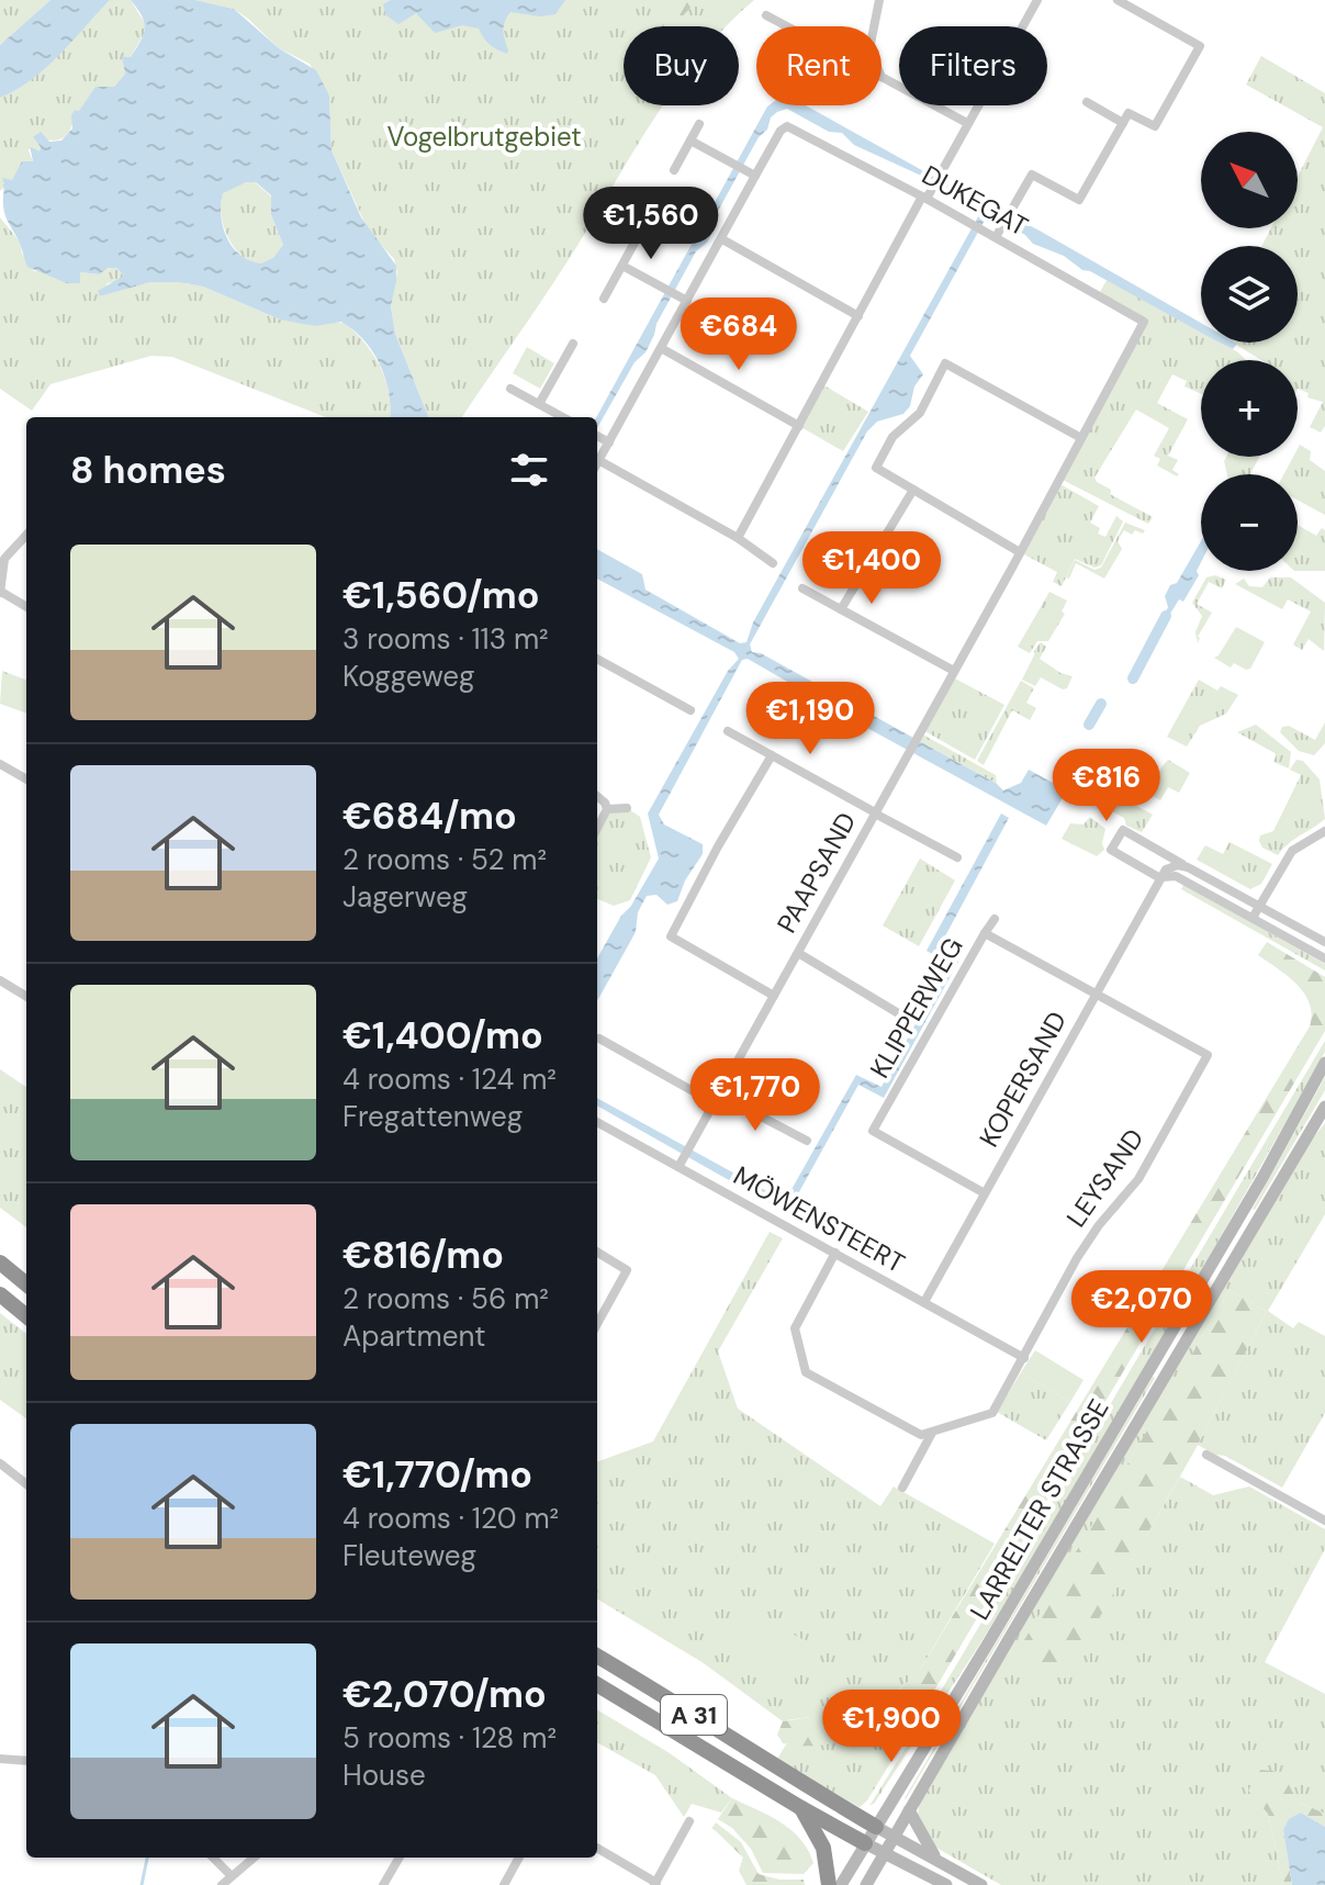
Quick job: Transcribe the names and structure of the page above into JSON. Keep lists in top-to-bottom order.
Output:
{
  "streets": {
    "highway": ["A 31"],
    "street": [
      "DUKEGAT",
      "PAAPSAND",
      "KLIPPERWEG",
      "KOPERSAND",
      "LEYSAND",
      "MÖWENSTEERT",
      "LARRELTER STRASSE"
    ]
  },
  "crossings": [
    ["DUKEGAT", "PAAPSAND"],
    ["PAAPSAND", "MÖWENSTEERT"],
    ["KLIPPERWEG", "KOPERSAND"],
    ["KLIPPERWEG", "LEYSAND"],
    ["KOPERSAND", "LEYSAND"],
    ["KOPERSAND", "MÖWENSTEERT"],
    ["LEYSAND", "MÖWENSTEERT"],
    ["LARRELTER STRASSE", "A 31"]
  ],
  "parks": ["Vogelbrutgebiet"],
  "north": "top left",
  "page": {
    "chip": ["Buy", "Rent", "Filters"],
    "map_buttons": ["+", "−"],
    "price": [
      "€1,560",
      "€684",
      "€1,400",
      "€1,190",
      "€816",
      "€1,770",
      "€2,070",
      "€1,900"
    ],
    "heading": "8 homes",
    "list": [
      {
        "name": "€1,560/mo",
        "note": "3 rooms · 113 m² · Koggeweg"
      },
      {
        "name": "€684/mo",
        "note": "2 rooms · 52 m² · Jagerweg"
      },
      {
        "name": "€1,400/mo",
        "note": "4 rooms · 124 m² · Fregattenweg"
      },
      {
        "name": "€816/mo",
        "note": "2 rooms · 56 m² · Apartment"
      },
      {
        "name": "€1,770/mo",
        "note": "4 rooms · 120 m² · Fleuteweg"
      },
      {
        "name": "€2,070/mo",
        "note": "5 rooms · 128 m² · House"
      }
    ]
  }
}
